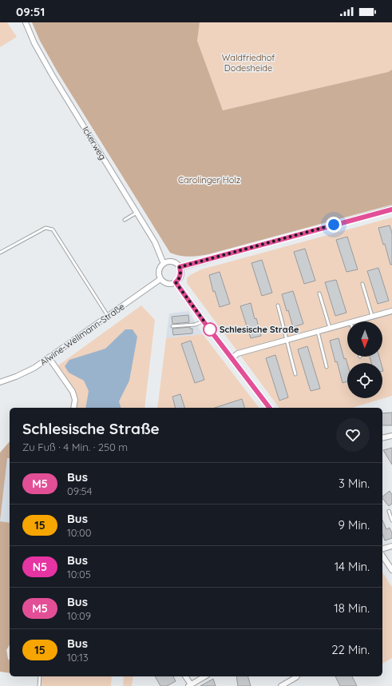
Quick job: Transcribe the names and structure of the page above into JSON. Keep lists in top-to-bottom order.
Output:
{
  "streets": {
    "street": ["Ickerweg", "Alwine-Wellmann-Straße"]
  },
  "crossings": [
    ["Ickerweg", "Alwine-Wellmann-Straße"]
  ],
  "parks": ["Waldfriedhof Dodesheide", "Carolinger Holz"],
  "places": ["Schlesische Straße"],
  "lines": ["bus line M5"],
  "north": "bottom",
  "page": {
    "status": "09:51",
    "heading": ["Schlesische Straße", "Zu Fuß · 4 Min. · 250 m"],
    "list": [
      {
        "mark": "M5",
        "name": "Bus",
        "note": "09:54",
        "value": "3 Min."
      },
      {
        "mark": "15",
        "name": "Bus",
        "note": "10:00",
        "value": "9 Min."
      },
      {
        "mark": "N5",
        "name": "Bus",
        "note": "10:05",
        "value": "14 Min."
      },
      {
        "mark": "M5",
        "name": "Bus",
        "note": "10:09",
        "value": "18 Min."
      },
      {
        "mark": "15",
        "name": "Bus",
        "note": "10:13",
        "value": "22 Min."
      }
    ]
  }
}
